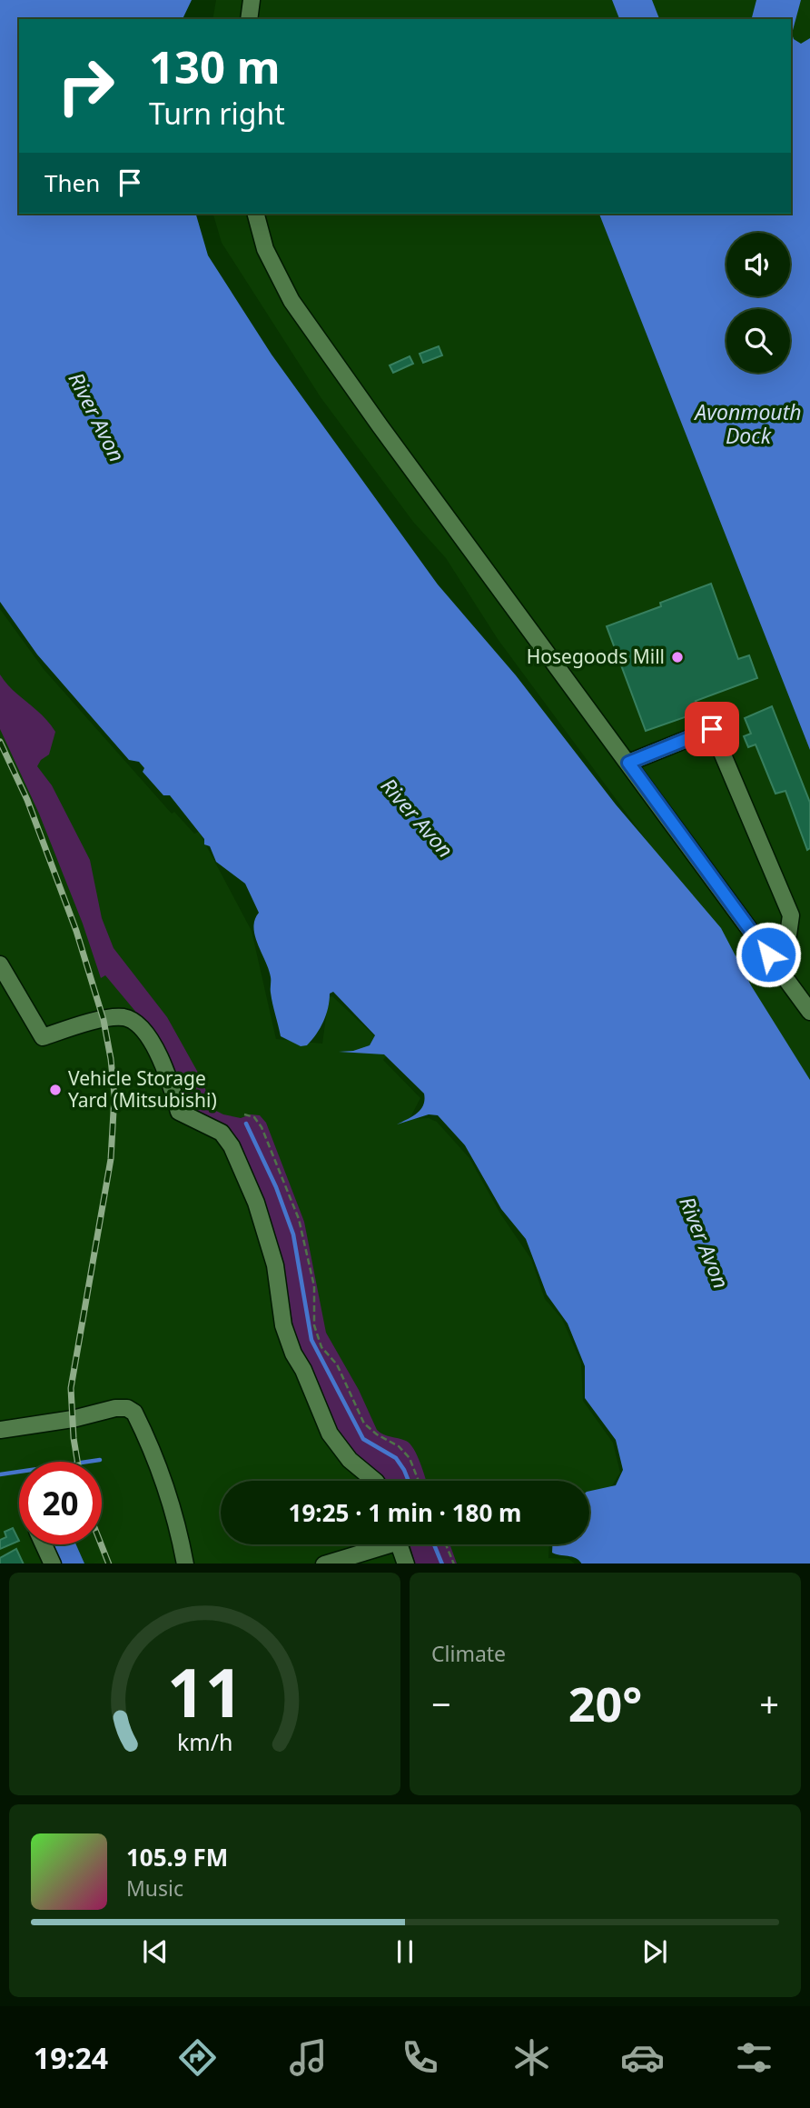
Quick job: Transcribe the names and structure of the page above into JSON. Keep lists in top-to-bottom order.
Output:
{
  "water": ["Avonmouth Dock", "River Avon"],
  "places": ["Hosegoods Mill", "Vehicle Storage Yard (Mitsubishi)"],
  "page": {
    "turn": ["130 m", "Turn right"],
    "then": "Then",
    "limit": "20",
    "trip": "19:25 · 1 min · 180 m",
    "tile": "Climate",
    "heat": ["−", "20°", "+"],
    "song": ["105.9 FM", "Music"],
    "tabs": "19:24",
    "gauge": ["11", "km/h"]
  }
}
